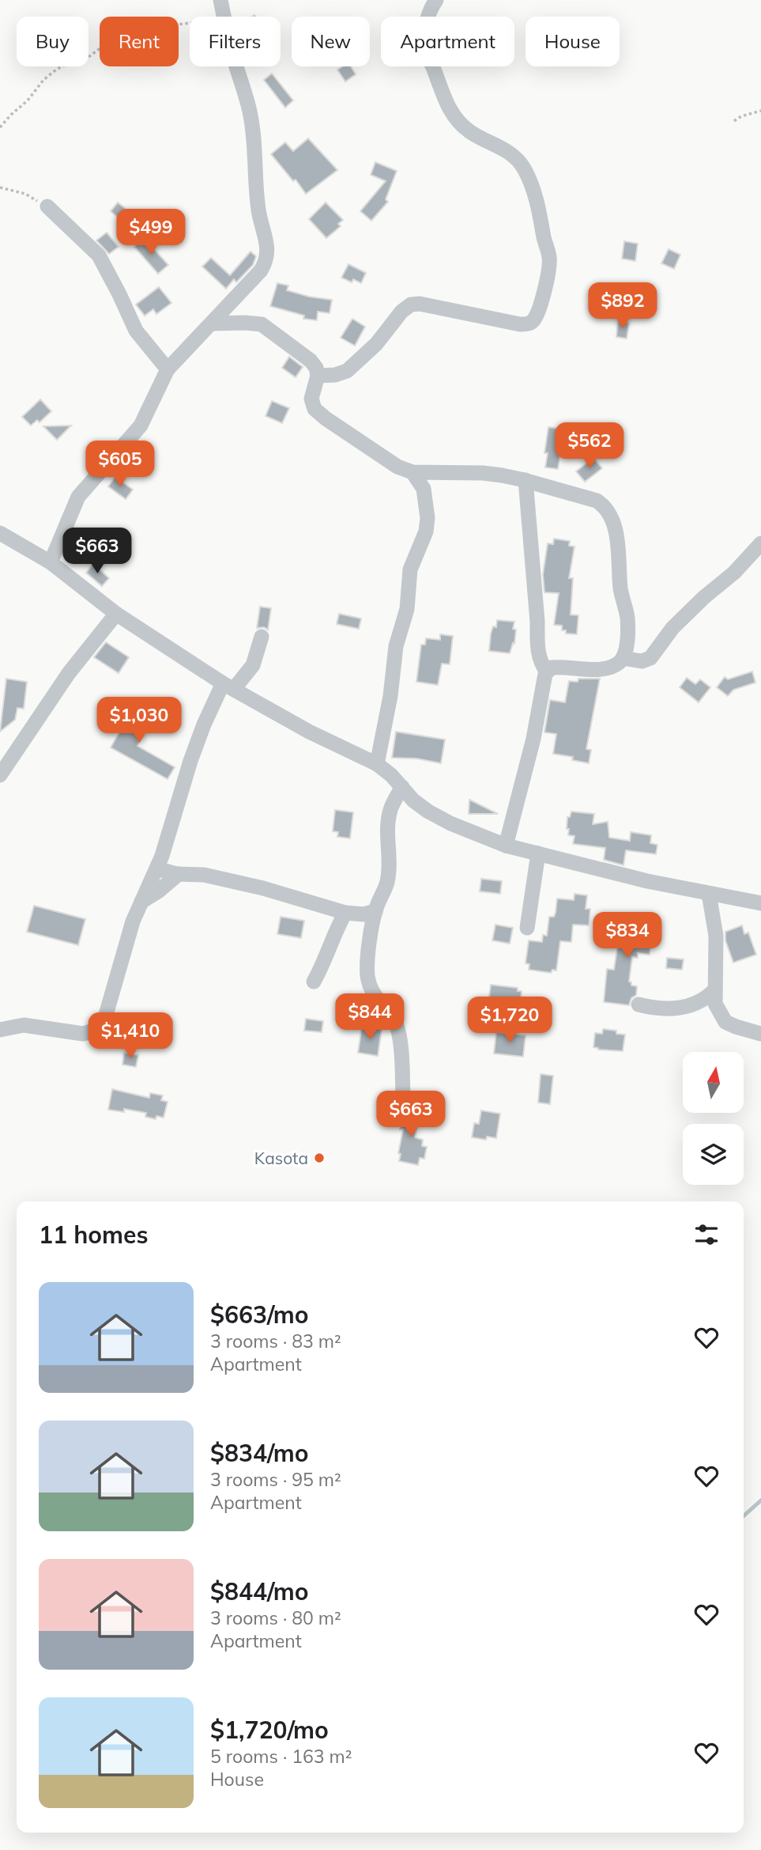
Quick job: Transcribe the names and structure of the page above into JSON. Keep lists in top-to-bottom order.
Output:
{
  "places": ["Kasota"],
  "north": "top",
  "page": {
    "chip": [
      "Buy",
      "Rent",
      "Filters",
      "New",
      "Apartment",
      "House"
    ],
    "price": [
      "$499",
      "$892",
      "$562",
      "$605",
      "$663",
      "$1,030",
      "$834",
      "$844",
      "$1,720",
      "$1,410",
      "$663"
    ],
    "heading": "11 homes",
    "list": [
      {
        "name": "$663/mo",
        "note": "3 rooms · 83 m² · Apartment"
      },
      {
        "name": "$834/mo",
        "note": "3 rooms · 95 m² · Apartment"
      },
      {
        "name": "$844/mo",
        "note": "3 rooms · 80 m² · Apartment"
      },
      {
        "name": "$1,720/mo",
        "note": "5 rooms · 163 m² · House"
      }
    ]
  }
}
